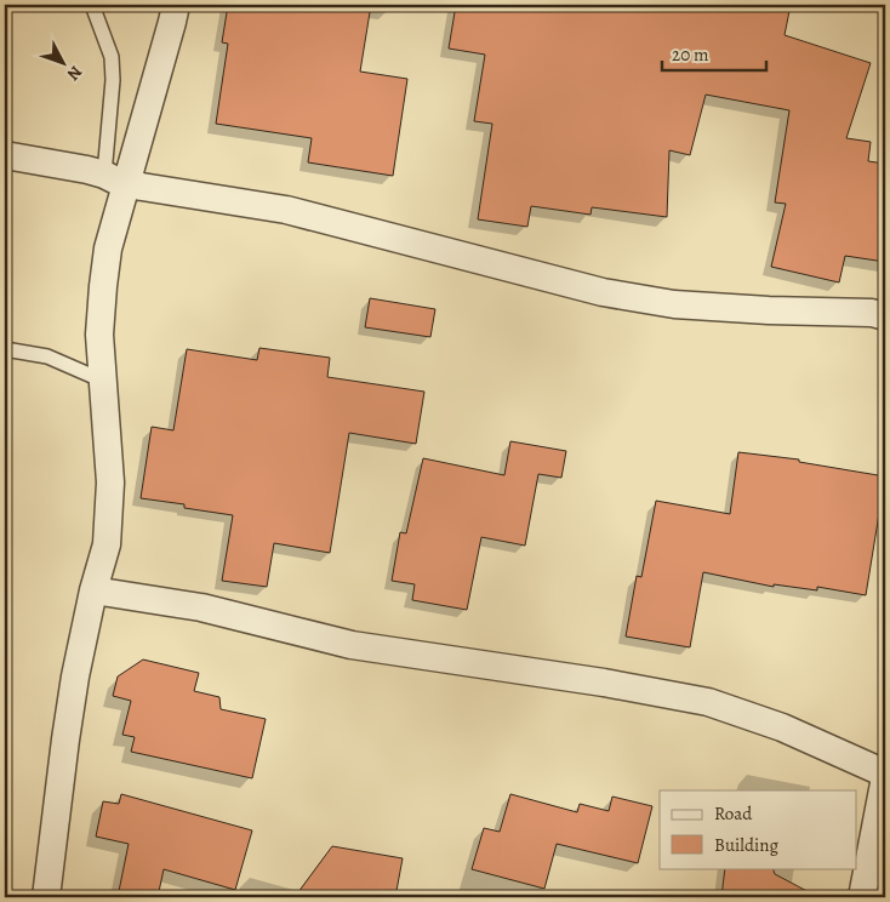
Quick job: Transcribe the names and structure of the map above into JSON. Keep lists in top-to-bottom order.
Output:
{
  "legend": ["Road", "Building"],
  "scale_bar": "20 m",
  "north": "bottom right"
}
